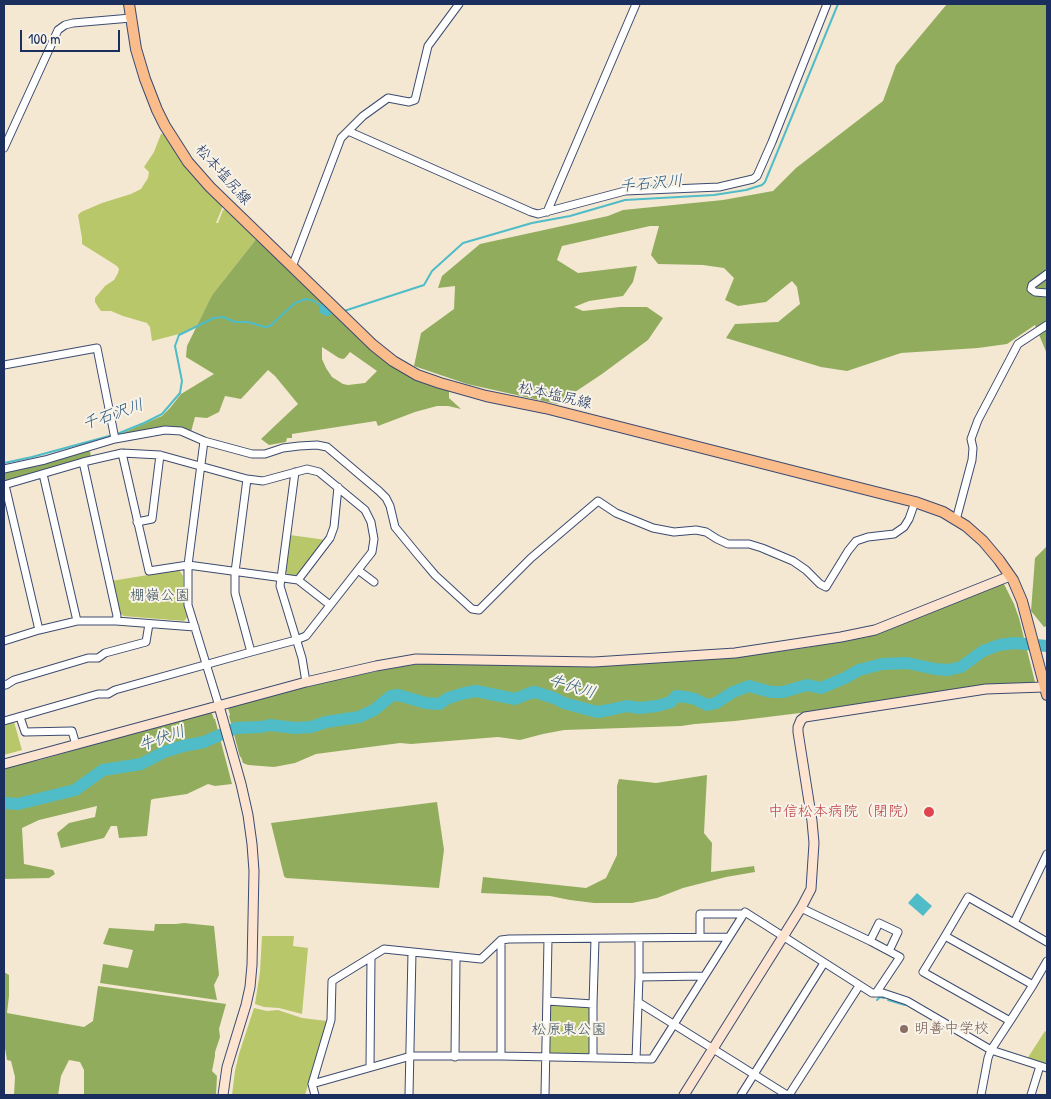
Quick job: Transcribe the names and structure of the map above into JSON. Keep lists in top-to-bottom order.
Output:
{
  "streets": {
    "main road": ["松本塩尻線"]
  },
  "water": ["千石沢川", "牛伏川"],
  "parks": ["棚嶺公園", "松原東公園"],
  "places": ["中信松本病院（閉院）", "明善中学校"],
  "scale_bar": "100 m"
}
